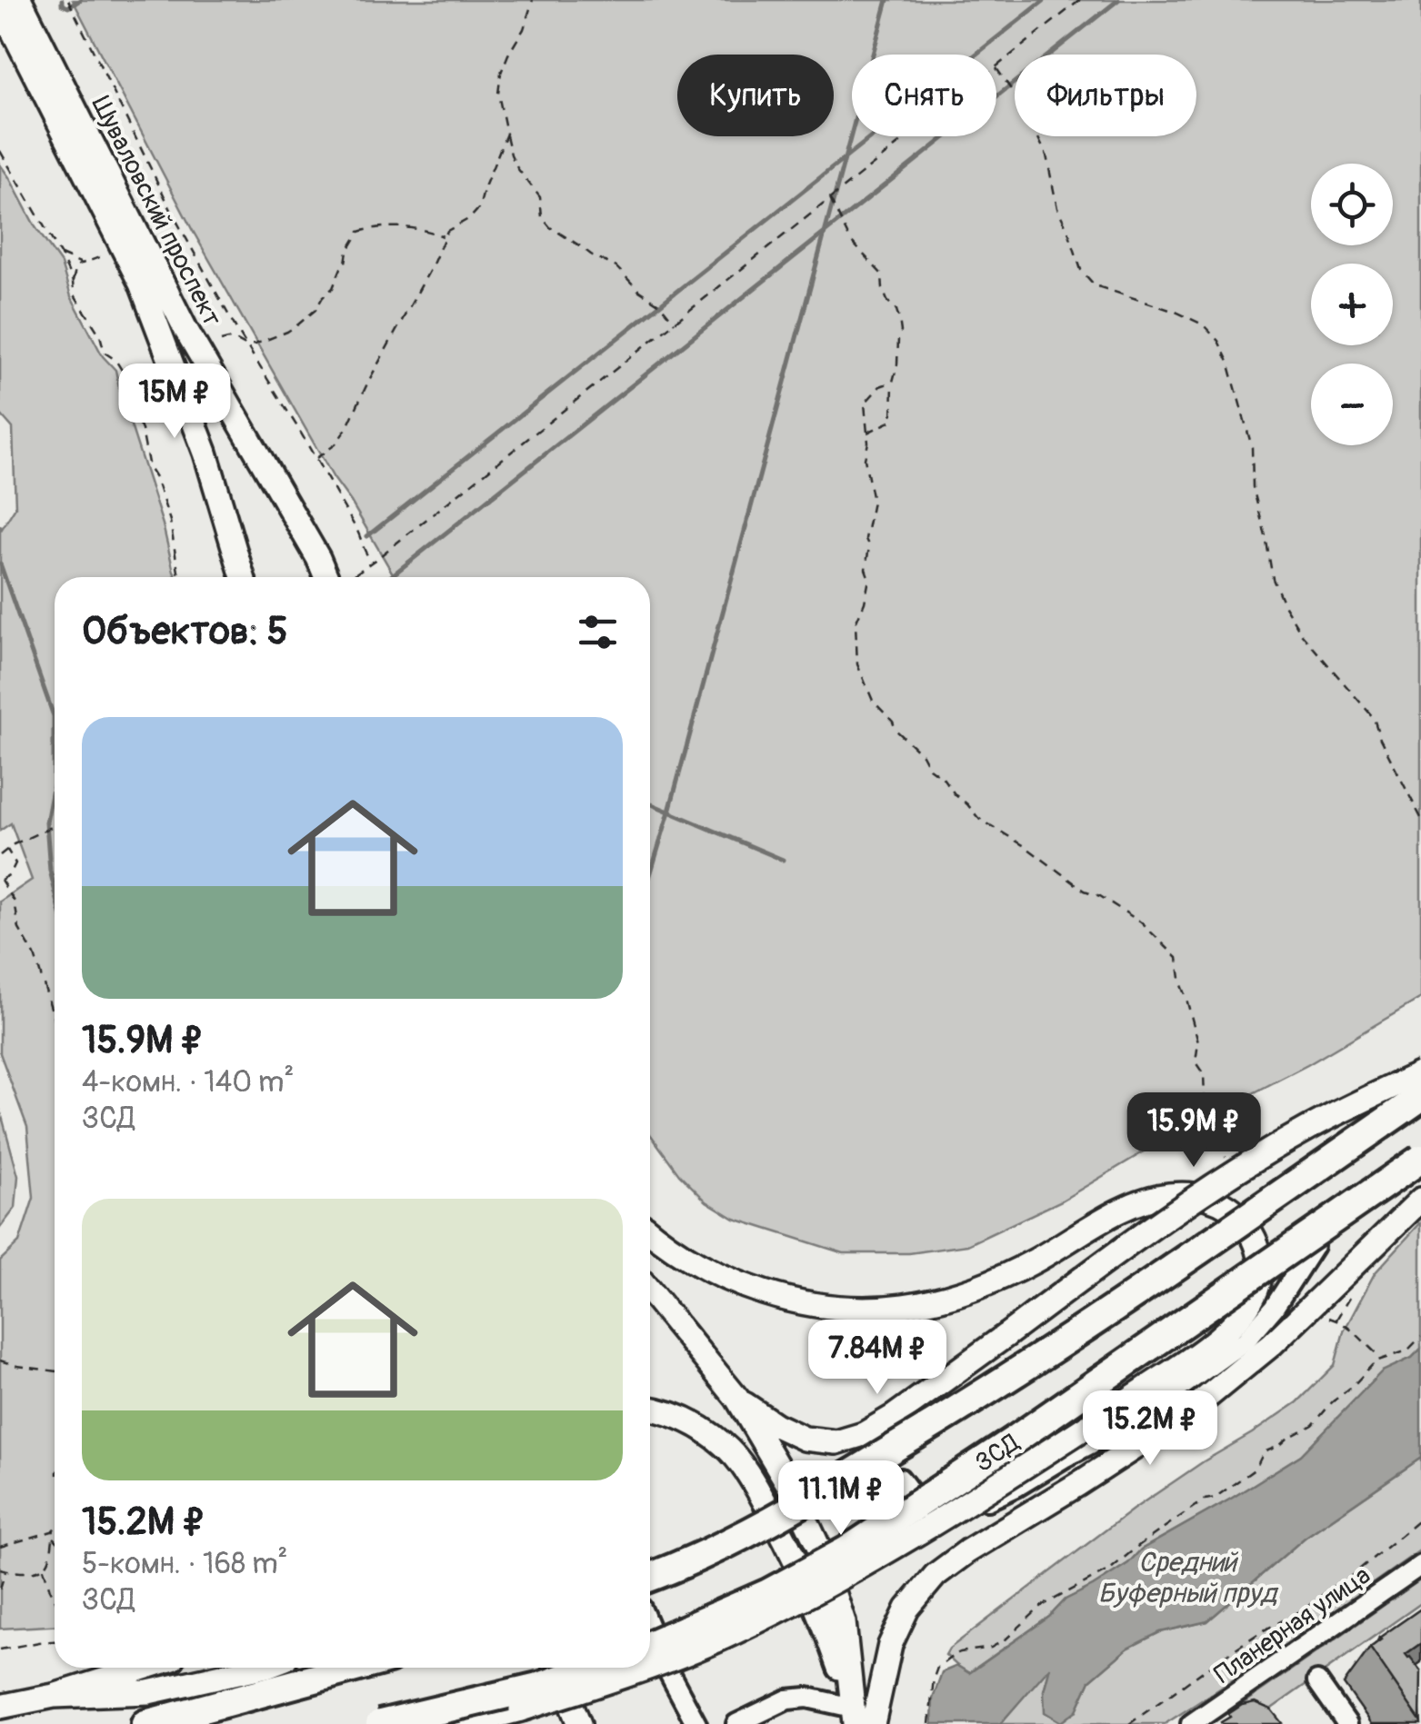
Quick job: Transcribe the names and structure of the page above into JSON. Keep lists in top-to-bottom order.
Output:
{
  "streets": {
    "highway": ["ЗСД"],
    "main road": ["Шуваловский проспект"],
    "street": ["Планерная улица"]
  },
  "water": ["Средний Буферный пруд"],
  "page": {
    "chip": ["Купить", "Снять", "Фильтры"],
    "map_buttons": ["+", "−"],
    "price": [
      "15M ₽",
      "15.9M ₽",
      "7.84M ₽",
      "15.2M ₽",
      "11.1M ₽"
    ],
    "heading": "Объектов: 5",
    "list": [
      {
        "name": "15.9M ₽",
        "note": "4-комн. · 140 m² · ЗСД"
      },
      {
        "name": "15.2M ₽",
        "note": "5-комн. · 168 m² · ЗСД"
      }
    ]
  }
}
